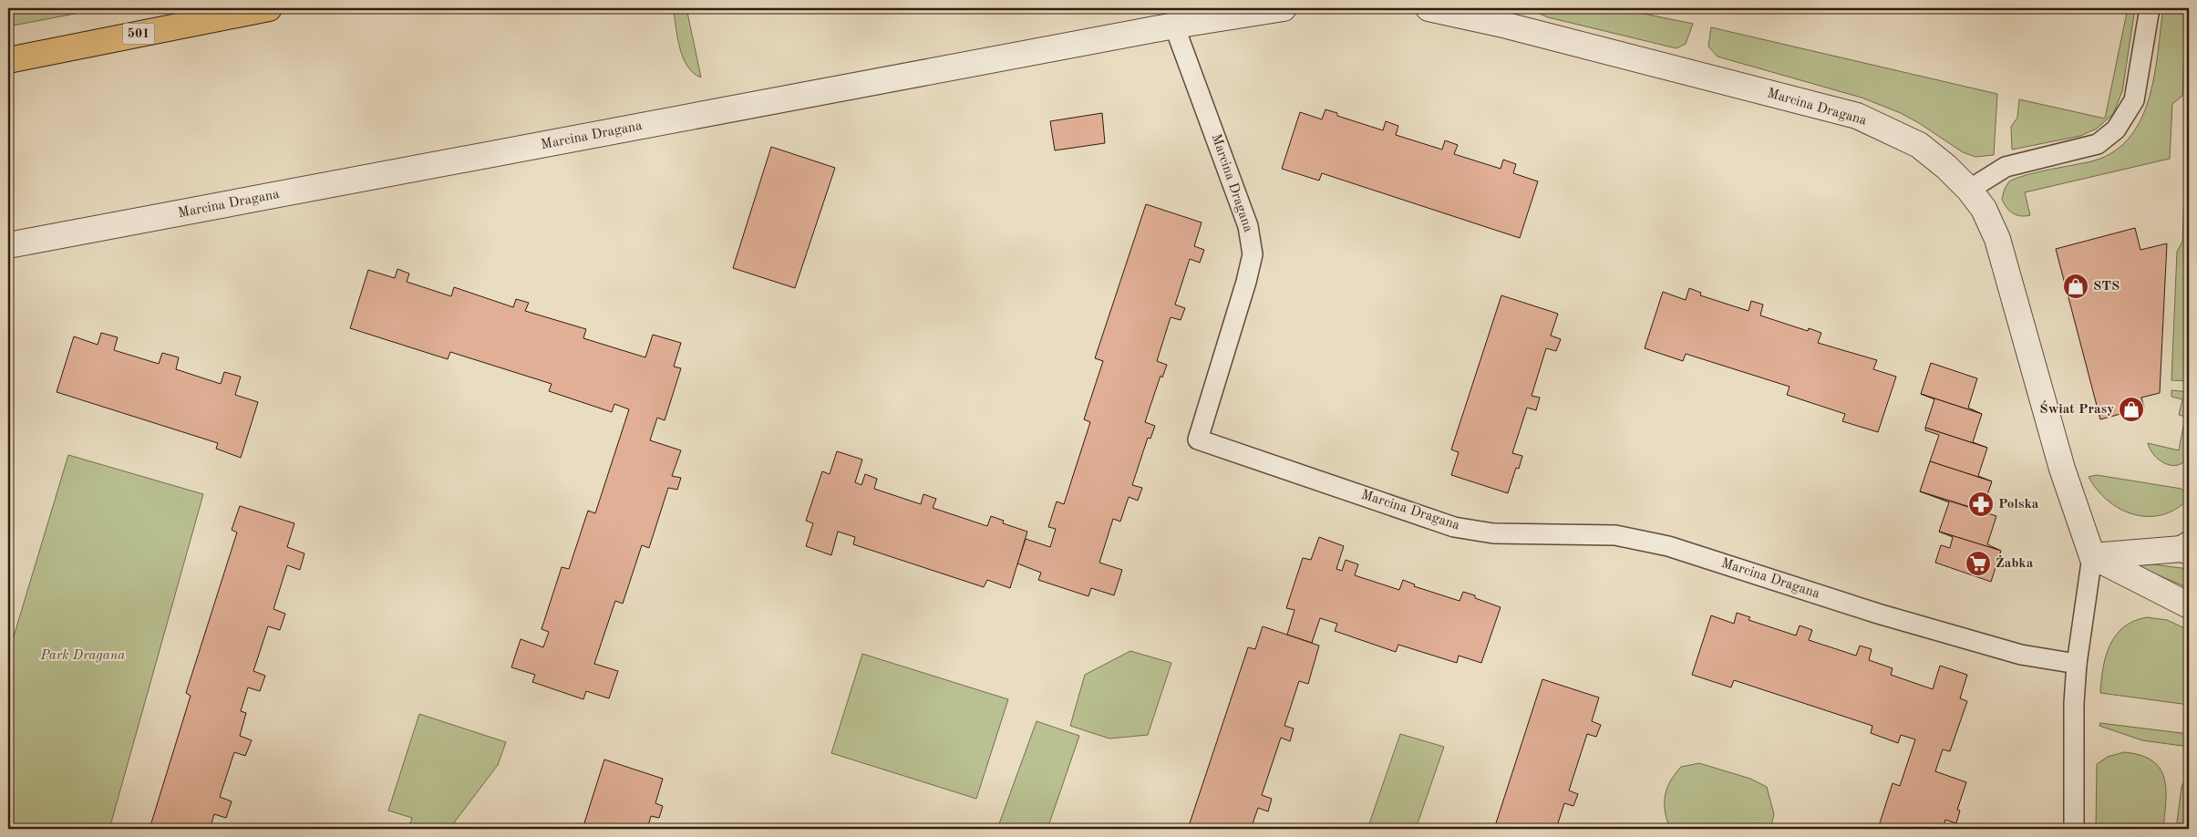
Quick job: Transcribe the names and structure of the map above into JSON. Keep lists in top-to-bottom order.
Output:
{
  "streets": {
    "main road": ["501"],
    "street": ["Marcina Dragana"]
  },
  "parks": ["Park Dragana"],
  "places": {
    "shop": ["STS", "Świat Prasy"],
    "pharmacy": ["Polska"],
    "supermarket": ["Żabka"]
  }
}
